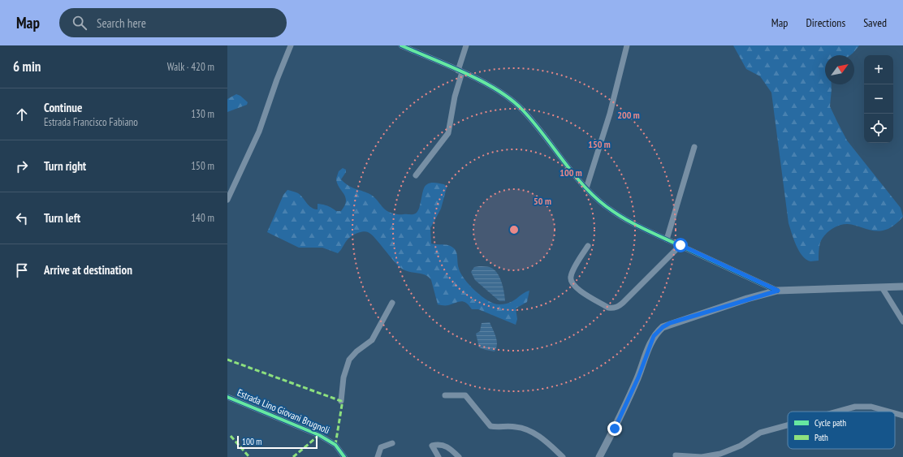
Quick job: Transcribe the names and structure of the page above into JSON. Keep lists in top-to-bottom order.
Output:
{
  "streets": {
    "street": ["Estrada Lino Giovani Brugnoli"]
  },
  "legend": ["Cycle path", "Path"],
  "scale_bar": "100 m",
  "north": "top right",
  "page": {
    "header": "Map",
    "search": "Search here",
    "nav": ["Map", "Directions", "Saved"],
    "heading": ["6 min", "Walk · 420 m"],
    "map_buttons": ["+", "−"],
    "list": [
      ["Continue", "Estrada Francisco Fabiano", "130 m"],
      ["Turn right", "150 m"],
      ["Turn left", "140 m"],
      "Arrive at destination"
    ],
    "scale": "100 m"
  },
  "rings": [
    "200 m",
    "150 m",
    "100 m",
    "50 m"
  ]
}
